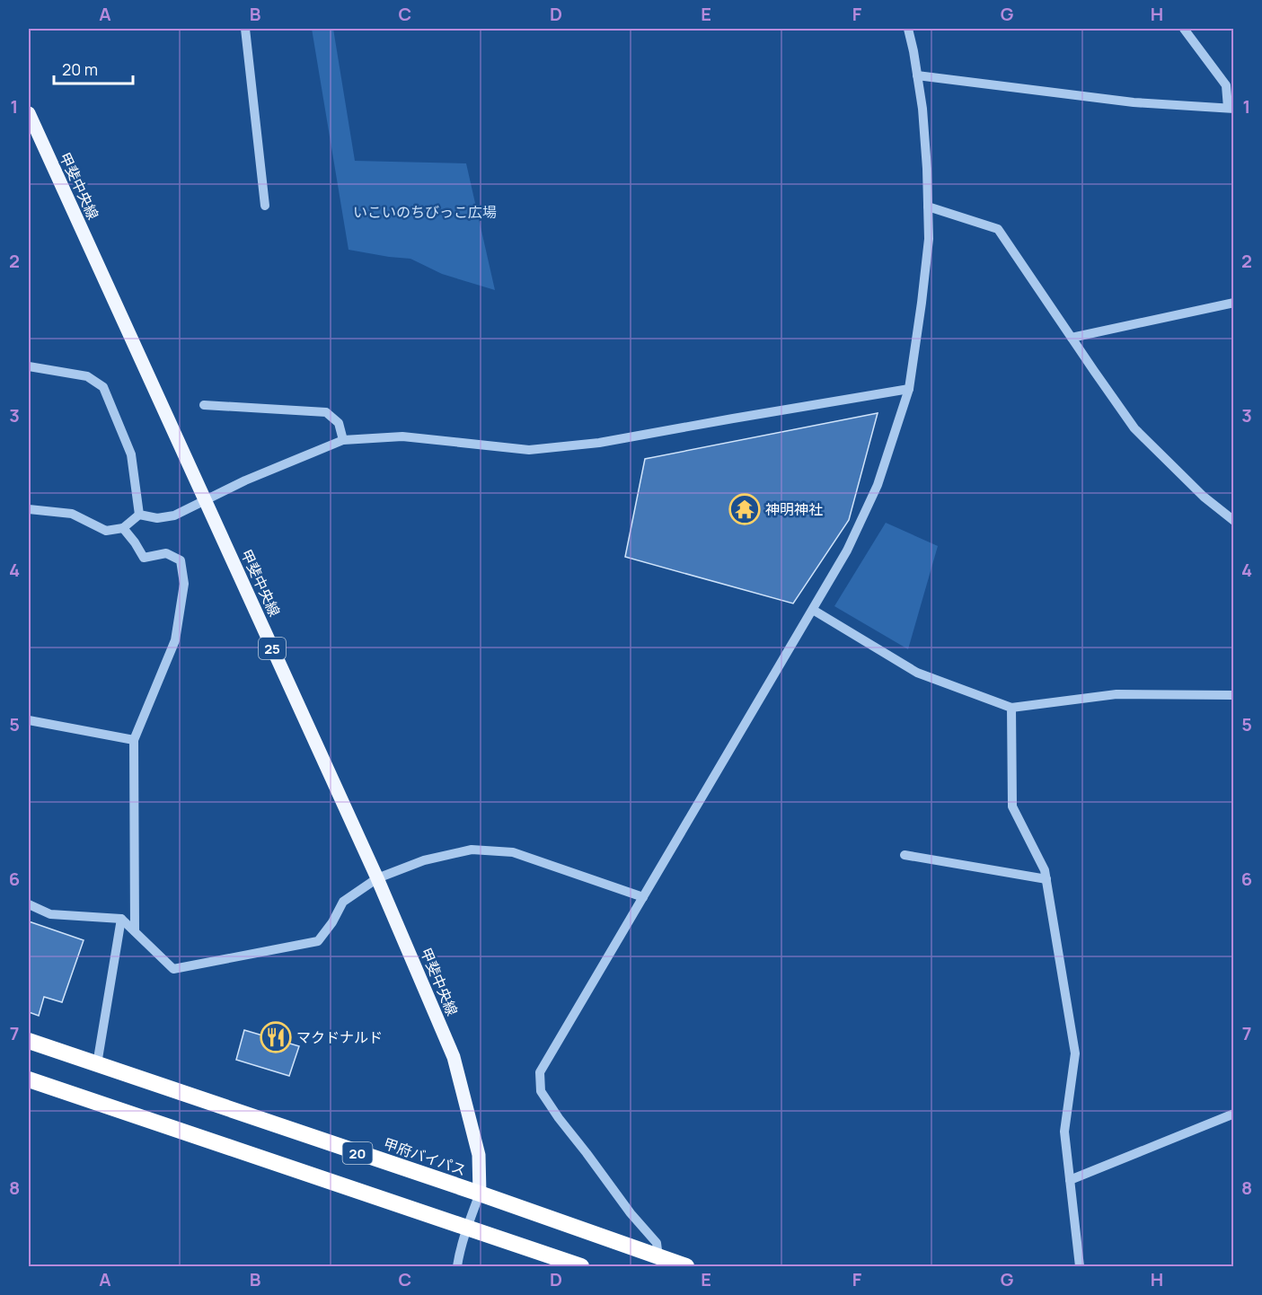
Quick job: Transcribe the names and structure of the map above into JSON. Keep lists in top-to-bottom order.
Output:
{
  "streets": {
    "highway": ["20", "甲府バイパス"],
    "main road": ["甲斐中央線", "25"]
  },
  "crossings": [
    ["甲斐中央線", "甲府バイパス"]
  ],
  "parks": ["いこいのちびっこ広場"],
  "places": {
    "temple": ["神明神社"],
    "restaurant": ["マクドナルド"]
  },
  "scale_bar": "20 m",
  "grid": {
    "columns": [
      "A",
      "B",
      "C",
      "D",
      "E",
      "F",
      "G",
      "H"
    ],
    "rows": [
      "1",
      "2",
      "3",
      "4",
      "5",
      "6",
      "7",
      "8"
    ]
  }
}
